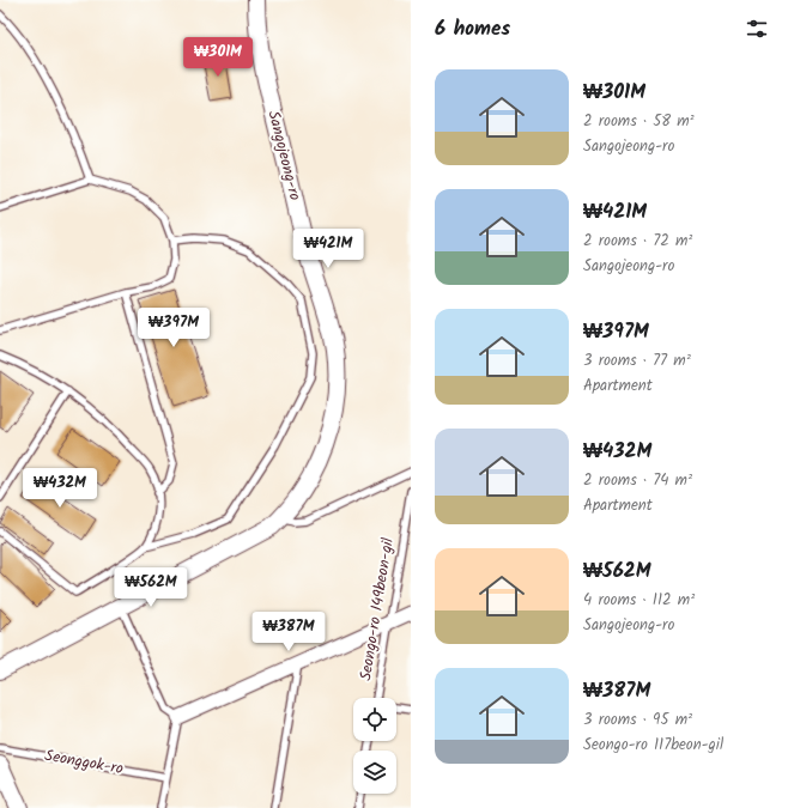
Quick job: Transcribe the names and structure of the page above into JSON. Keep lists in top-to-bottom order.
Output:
{
  "streets": {
    "street": ["Sangojeong-ro"],
    "lane": ["Seongo-ro 149beon-gil", "Seonggok-ro"]
  },
  "page": {
    "heading": "6 homes",
    "price": [
      "₩301M",
      "₩421M",
      "₩397M",
      "₩432M",
      "₩562M",
      "₩387M"
    ],
    "list": [
      {
        "name": "₩301M",
        "note": "2 rooms · 58 m² · Sangojeong-ro"
      },
      {
        "name": "₩421M",
        "note": "2 rooms · 72 m² · Sangojeong-ro"
      },
      {
        "name": "₩397M",
        "note": "3 rooms · 77 m² · Apartment"
      },
      {
        "name": "₩432M",
        "note": "2 rooms · 74 m² · Apartment"
      },
      {
        "name": "₩562M",
        "note": "4 rooms · 112 m² · Sangojeong-ro"
      },
      {
        "name": "₩387M",
        "note": "3 rooms · 95 m² · Seongo-ro 117beon-gil"
      }
    ]
  }
}
